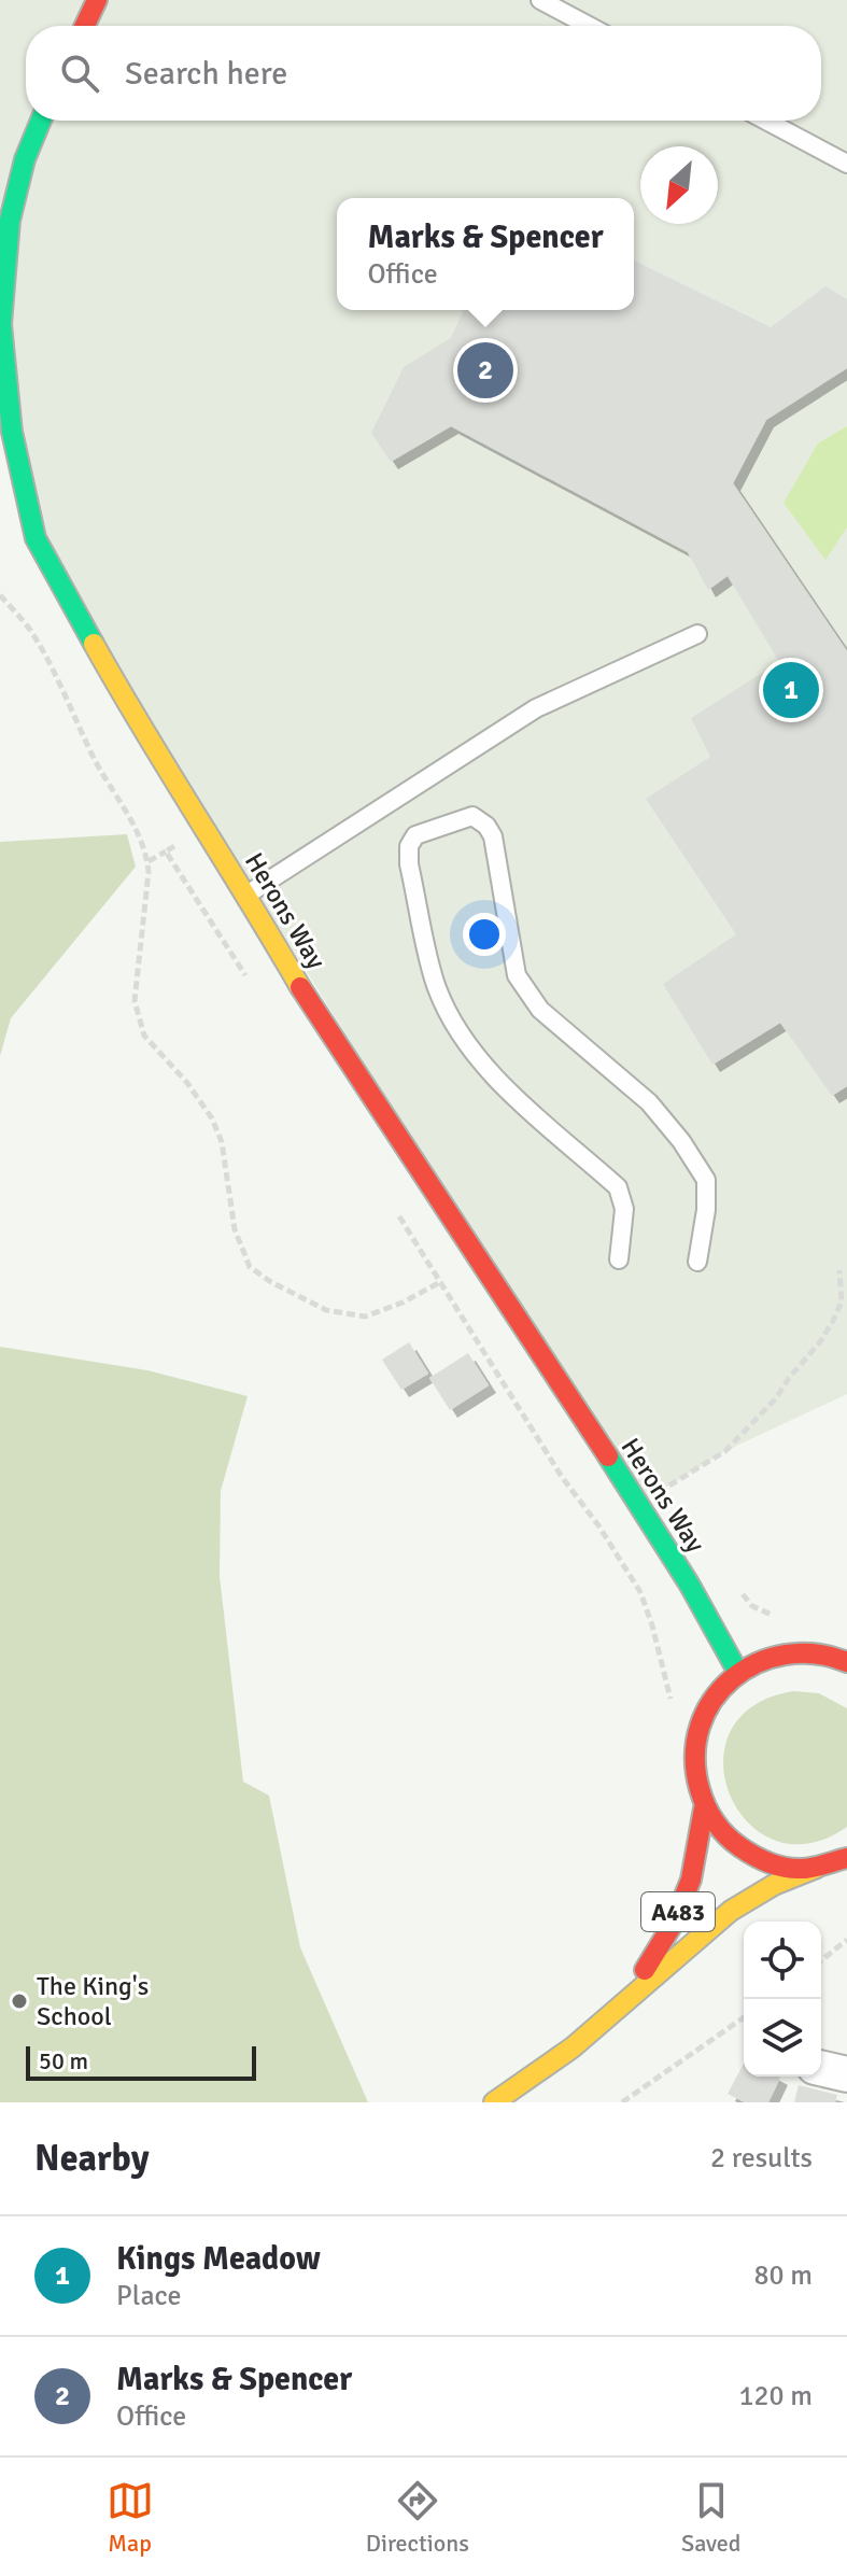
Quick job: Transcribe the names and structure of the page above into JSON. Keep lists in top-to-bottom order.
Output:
{
  "streets": {
    "main road": ["Herons Way", "A483"]
  },
  "crossings": [
    ["Herons Way", "A483"]
  ],
  "places": ["The King's School"],
  "scale_bar": "50 m",
  "north": "bottom left",
  "page": {
    "search": "Search here",
    "popup": ["Marks & Spencer", "Office"],
    "pins": ["2", "1"],
    "scale": "50 m",
    "heading": ["Nearby", "2 results"],
    "list": [
      {
        "mark": "1",
        "name": "Kings Meadow",
        "note": "Place",
        "value": "80 m"
      },
      {
        "mark": "2",
        "name": "Marks & Spencer",
        "note": "Office",
        "value": "120 m"
      }
    ],
    "nav": ["Map", "Directions", "Saved"]
  }
}
